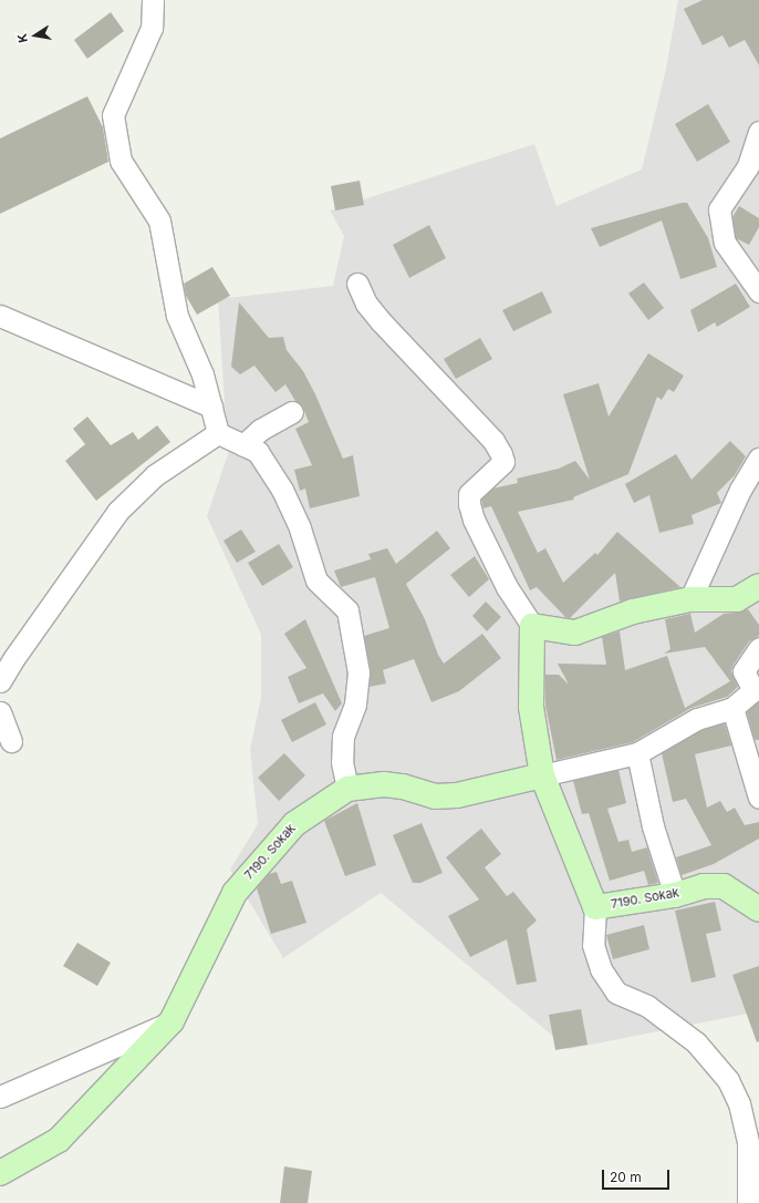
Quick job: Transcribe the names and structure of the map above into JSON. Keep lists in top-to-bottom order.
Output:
{
  "streets": {
    "street": ["7190. Sokak"]
  },
  "scale_bar": "20 m",
  "north": "left"
}
